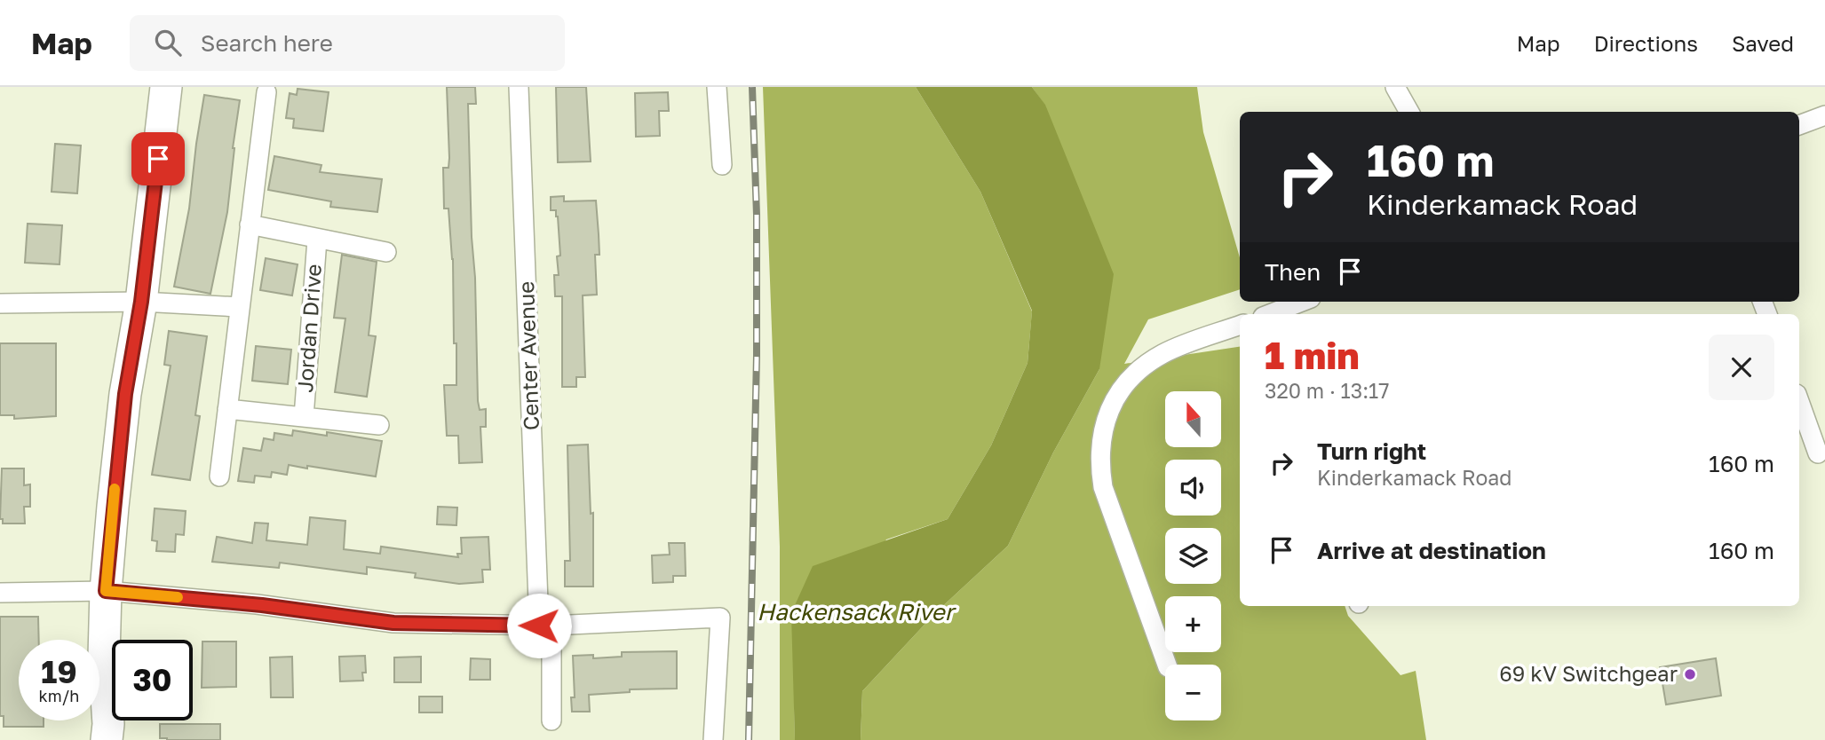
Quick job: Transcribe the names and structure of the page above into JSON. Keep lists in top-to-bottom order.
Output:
{
  "streets": {
    "street": ["Jordan Drive", "Center Avenue"]
  },
  "water": ["Hackensack River"],
  "places": ["69 kV Switchgear"],
  "north": "top",
  "page": {
    "header": "Map",
    "search": "Search here",
    "nav": ["Map", "Directions", "Saved"],
    "turn": ["160 m", "Kinderkamack Road"],
    "then": "Then",
    "heading": ["1 min", "320 m · 13:17"],
    "map_buttons": ["+", "−"],
    "list": [
      {
        "name": "Turn right",
        "note": "Kinderkamack Road",
        "value": "160 m"
      },
      {
        "name": "Arrive at destination",
        "value": "160 m"
      }
    ],
    "speed": "19 km/h",
    "limit": "30"
  }
}
